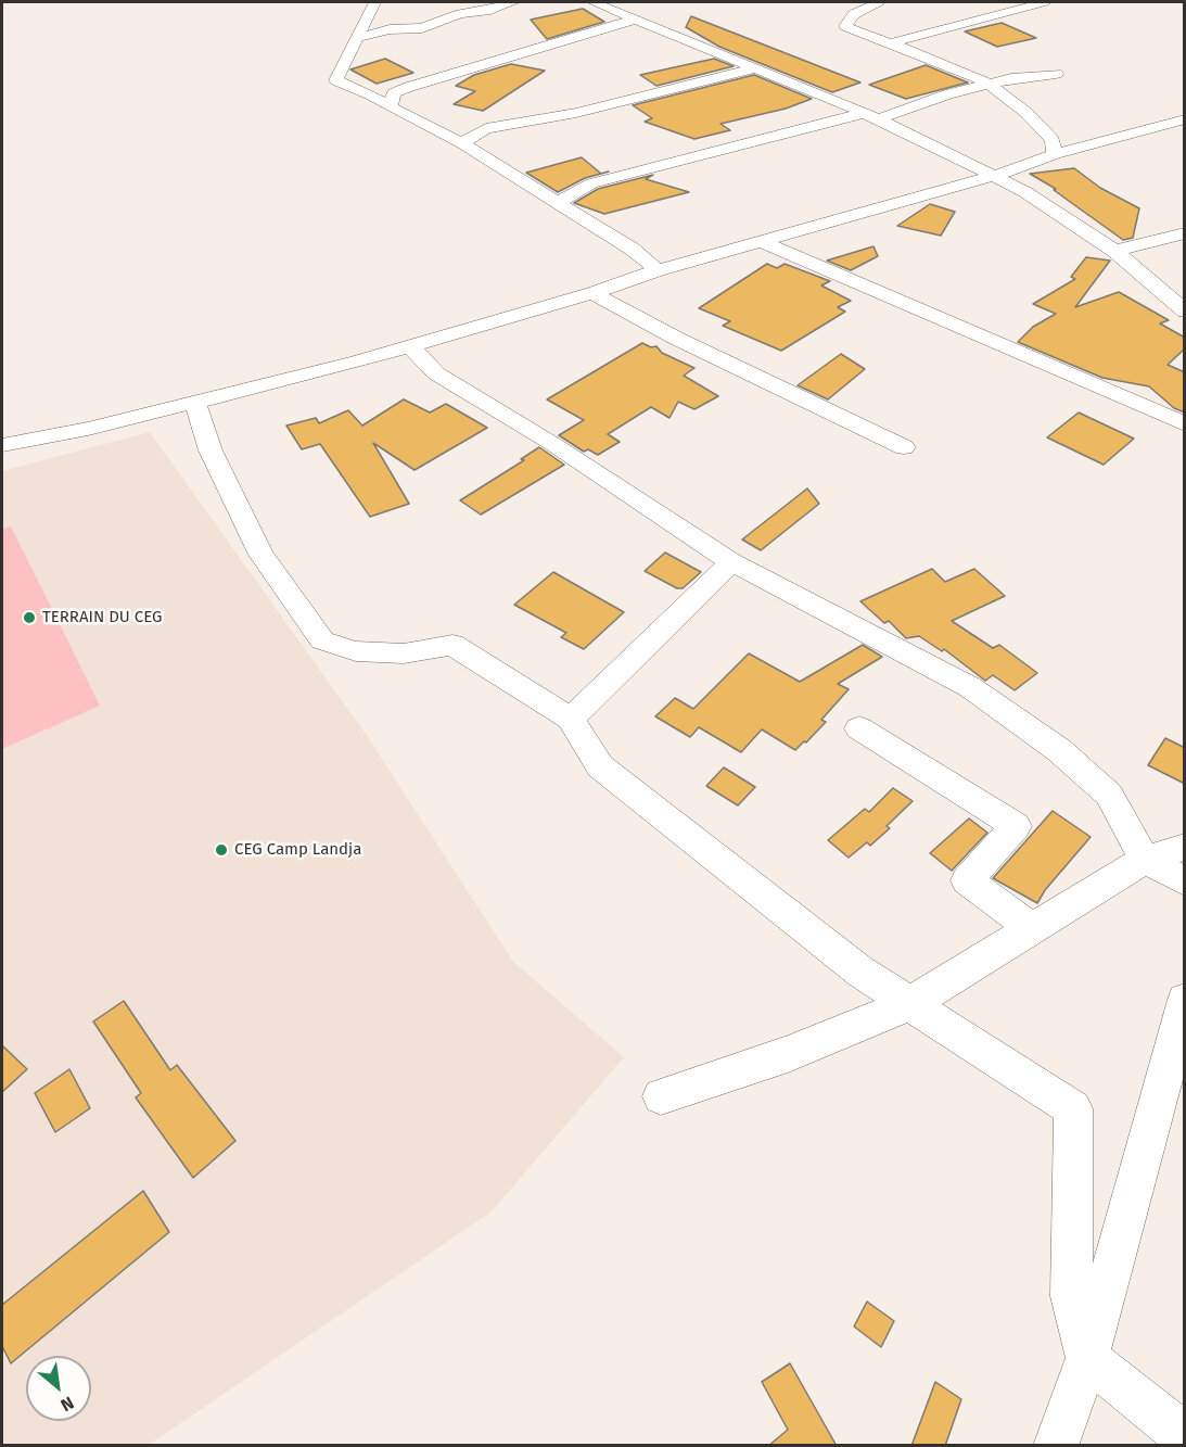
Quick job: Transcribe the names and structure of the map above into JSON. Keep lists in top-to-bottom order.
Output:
{
  "places": ["TERRAIN DU CEG", "CEG Camp Landja"],
  "north": "bottom right"
}
